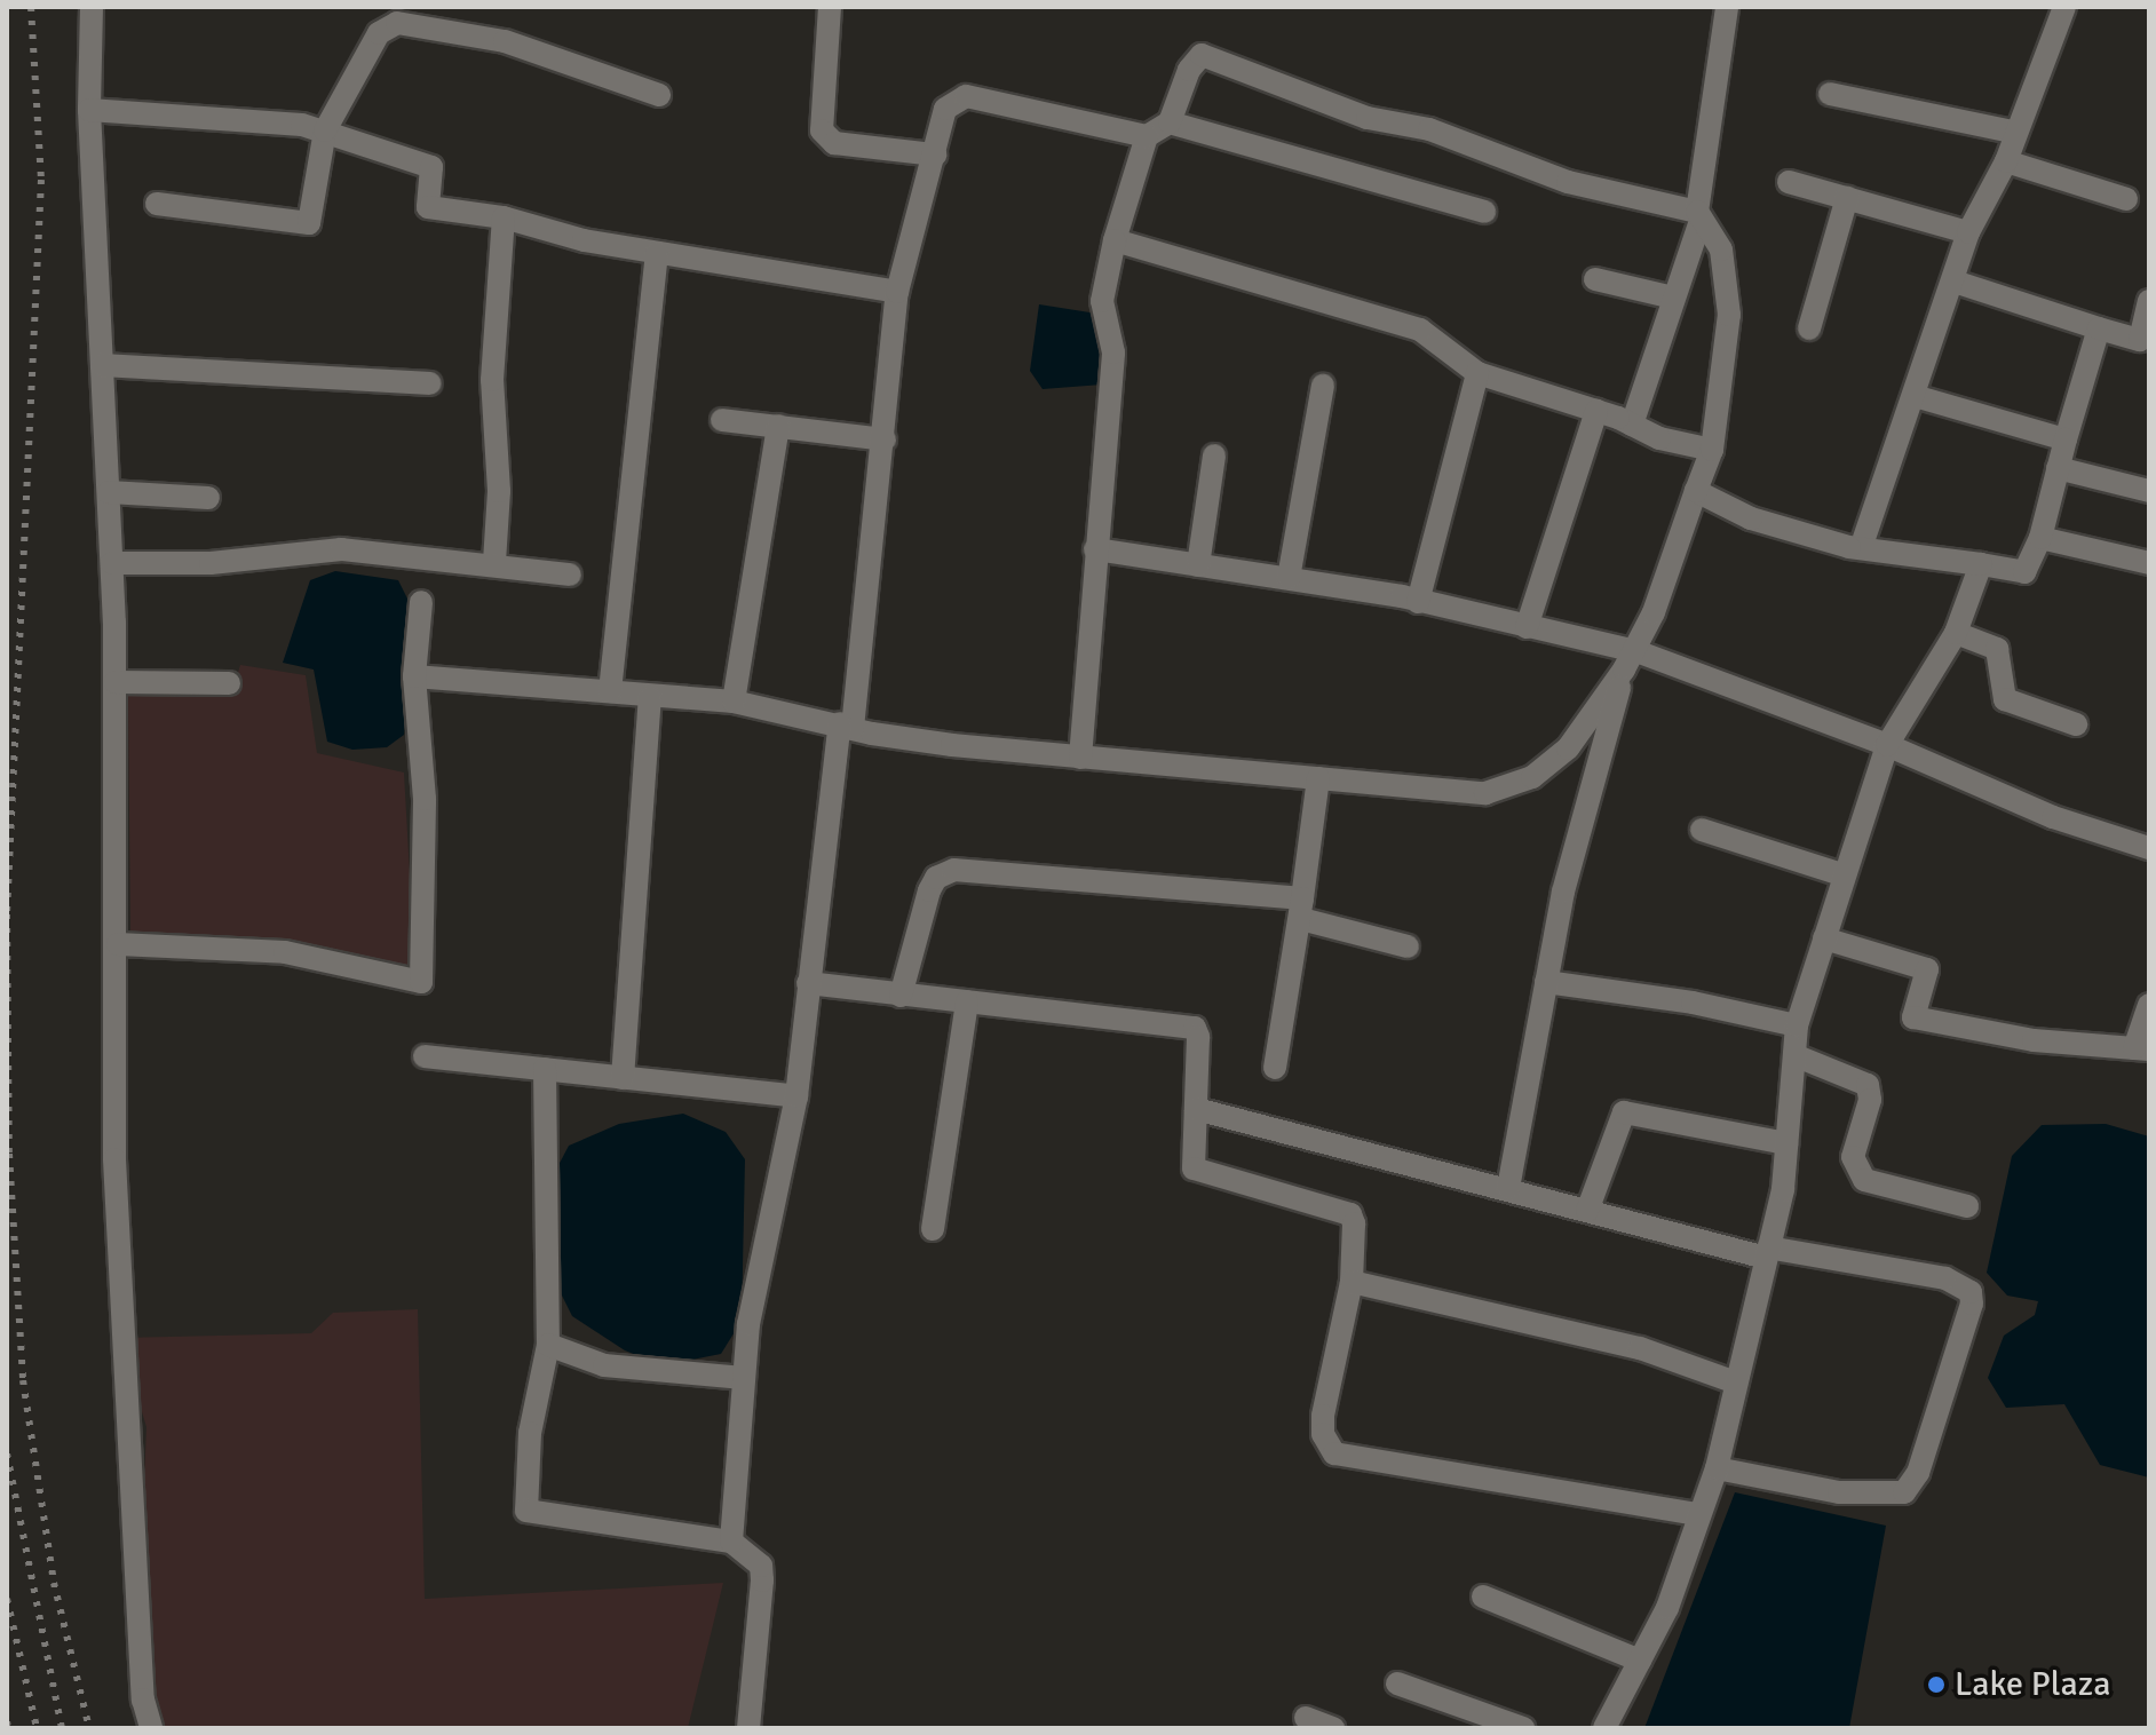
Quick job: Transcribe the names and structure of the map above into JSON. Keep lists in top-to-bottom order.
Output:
{
  "places": ["Lake Plaza"]
}
